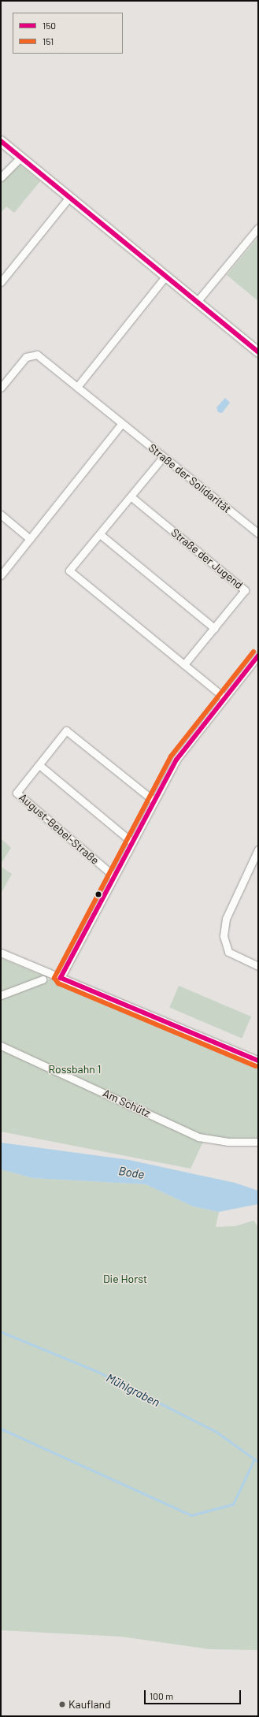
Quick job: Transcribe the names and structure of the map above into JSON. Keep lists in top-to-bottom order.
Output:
{
  "streets": {
    "street": [
      "Straße der Solidarität",
      "Straße der Jugend",
      "August-Bebel-Straße",
      "Am Schütz"
    ]
  },
  "water": ["Bode", "Mühlgraben"],
  "parks": ["Rossbahn 1", "Die Horst"],
  "places": ["Kaufland"],
  "lines": ["transit line 150", "transit line 151"],
  "legend": ["150", "151"],
  "scale_bar": "100 m"
}
